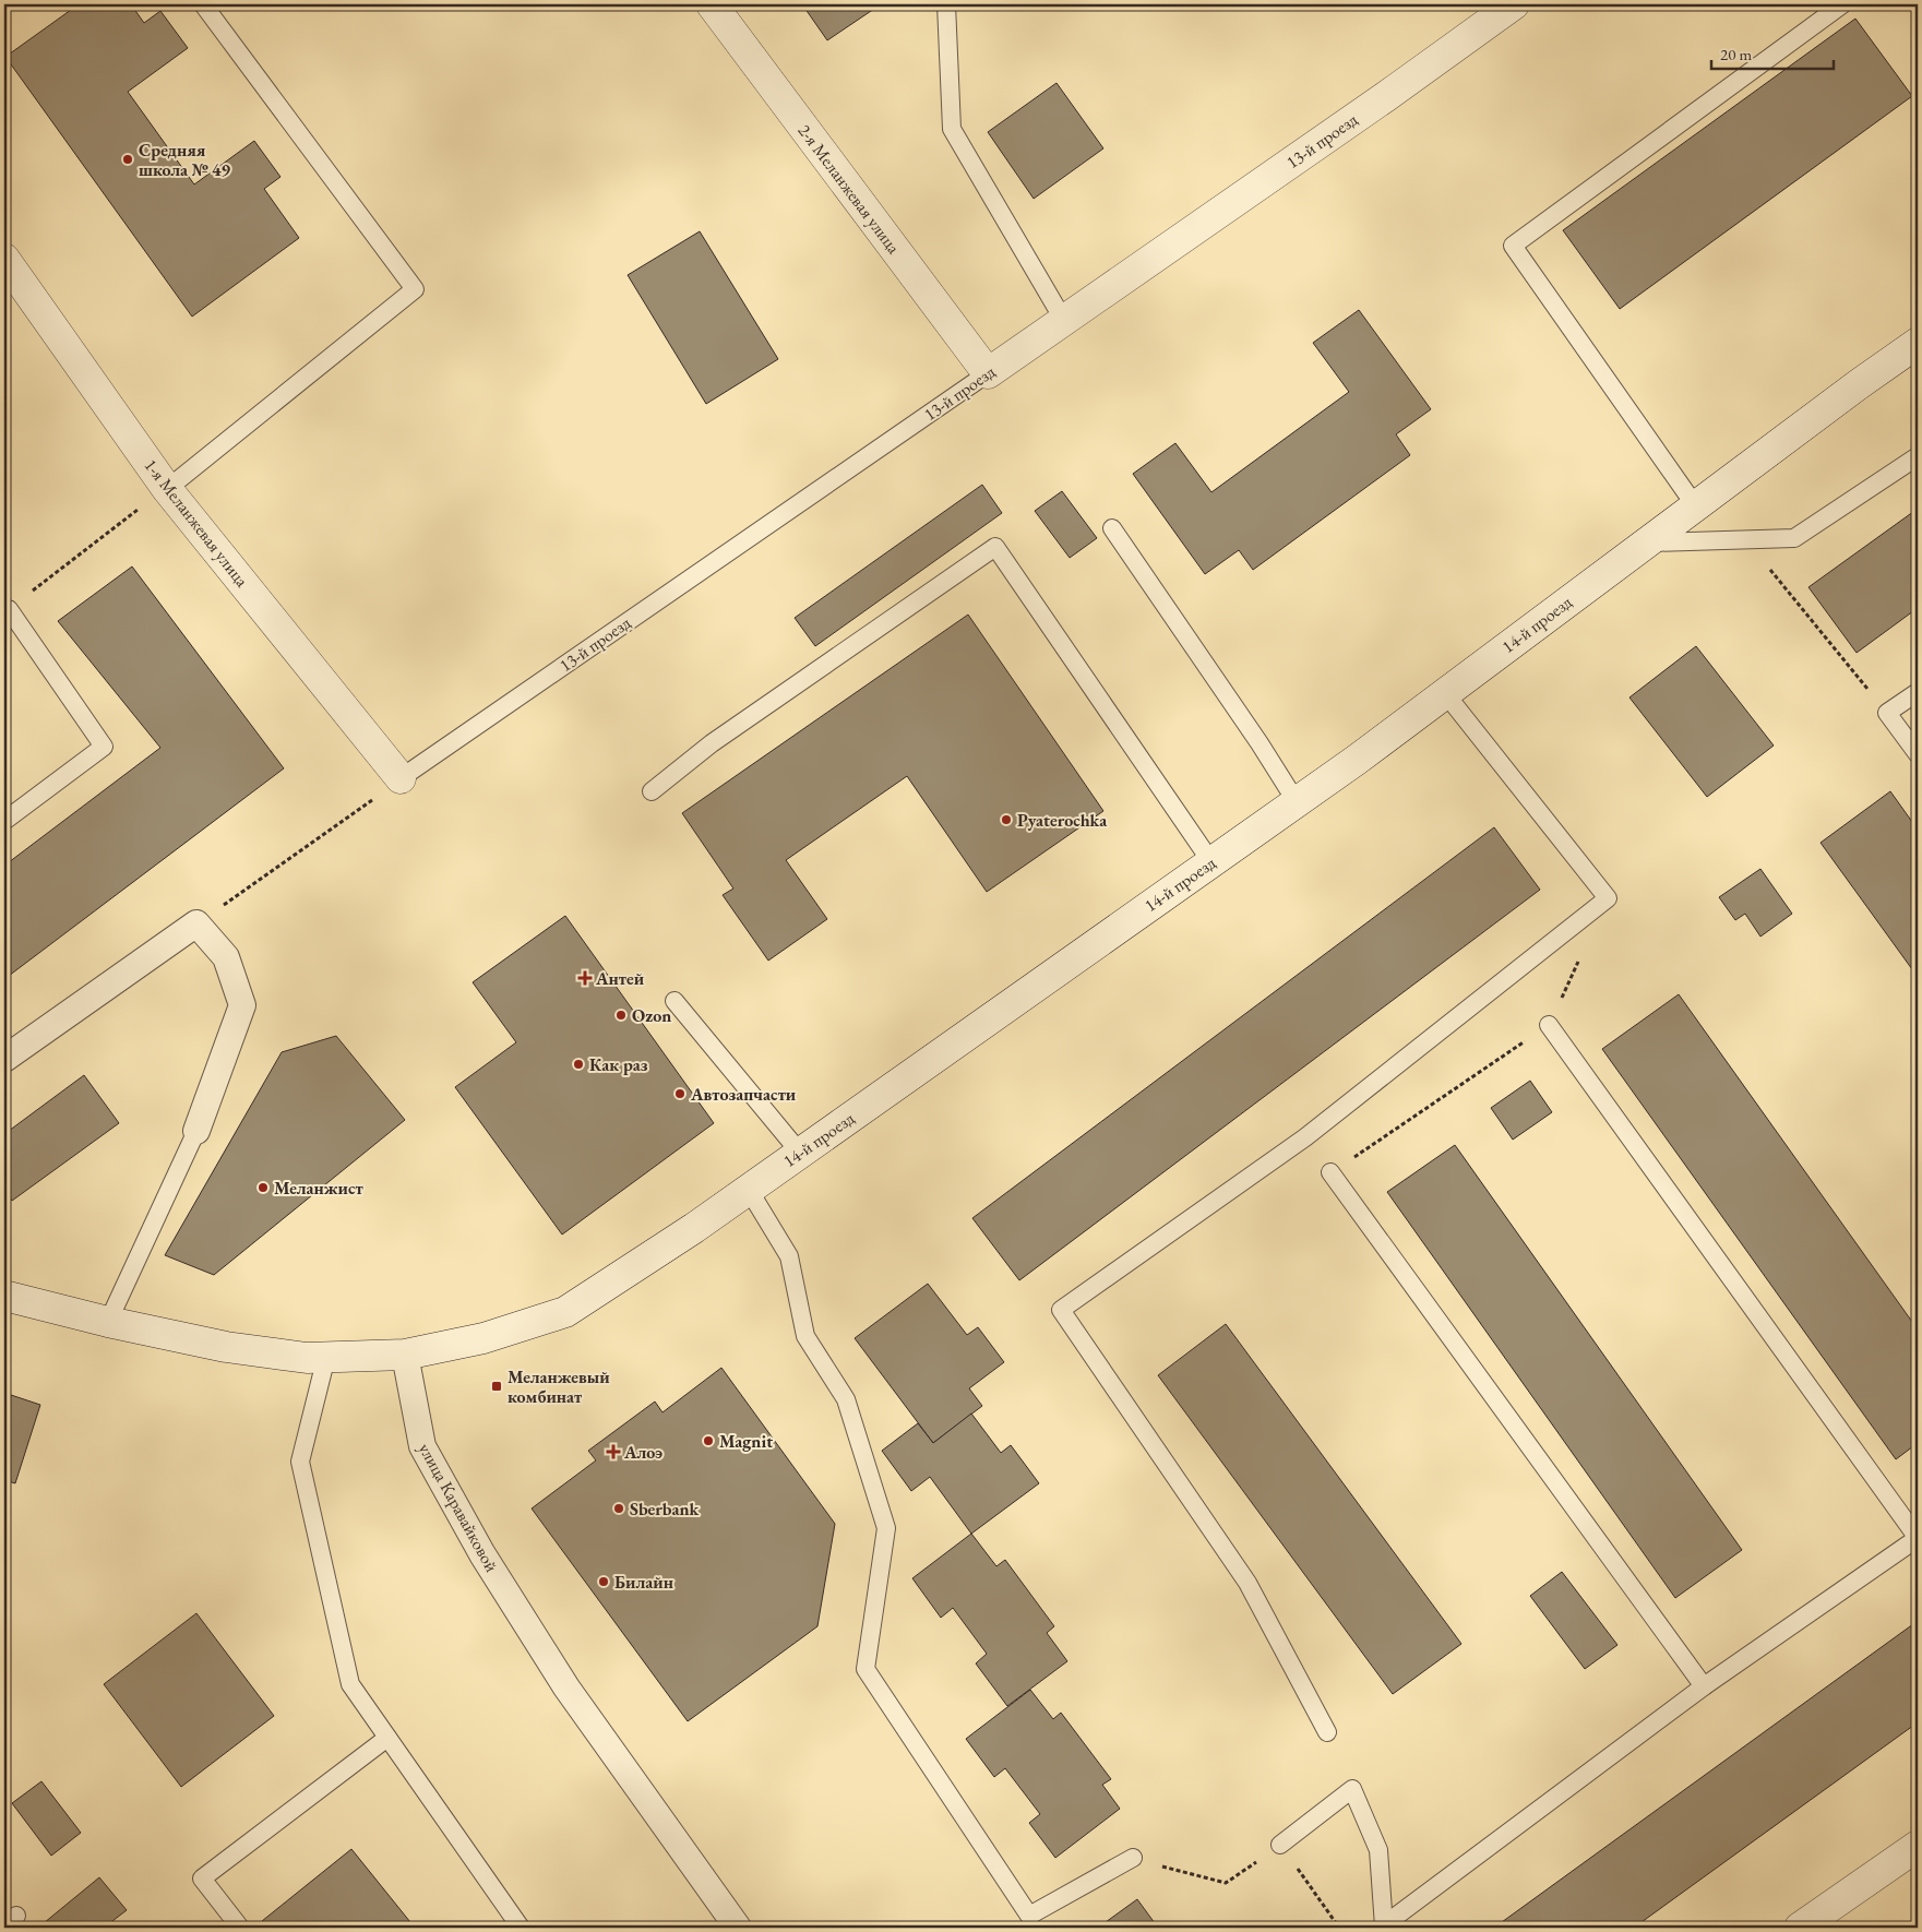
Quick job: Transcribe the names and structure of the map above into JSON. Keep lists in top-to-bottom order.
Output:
{
  "streets": {
    "main road": [
      "13-й проезд",
      "2-я Меланжевая улица",
      "1-я Меланжевая улица",
      "14-й проезд"
    ],
    "street": ["улица Каравайковой"]
  },
  "crossings": [
    ["13-й проезд", "2-я Меланжевая улица"],
    ["13-й проезд", "1-я Меланжевая улица"],
    ["14-й проезд", "улица Каравайковой"]
  ],
  "places": {
    "other": [
      "Средняя школа № 49",
      "Pyaterochka",
      "Ozon",
      "Как раз",
      "Автозапчасти",
      "Меланжист",
      "Magnit",
      "Sberbank",
      "Билайн"
    ],
    "health": ["Антей", "Алоэ"],
    "transit": ["Меланжевый комбинат"]
  },
  "scale_bar": "20 m"
}
